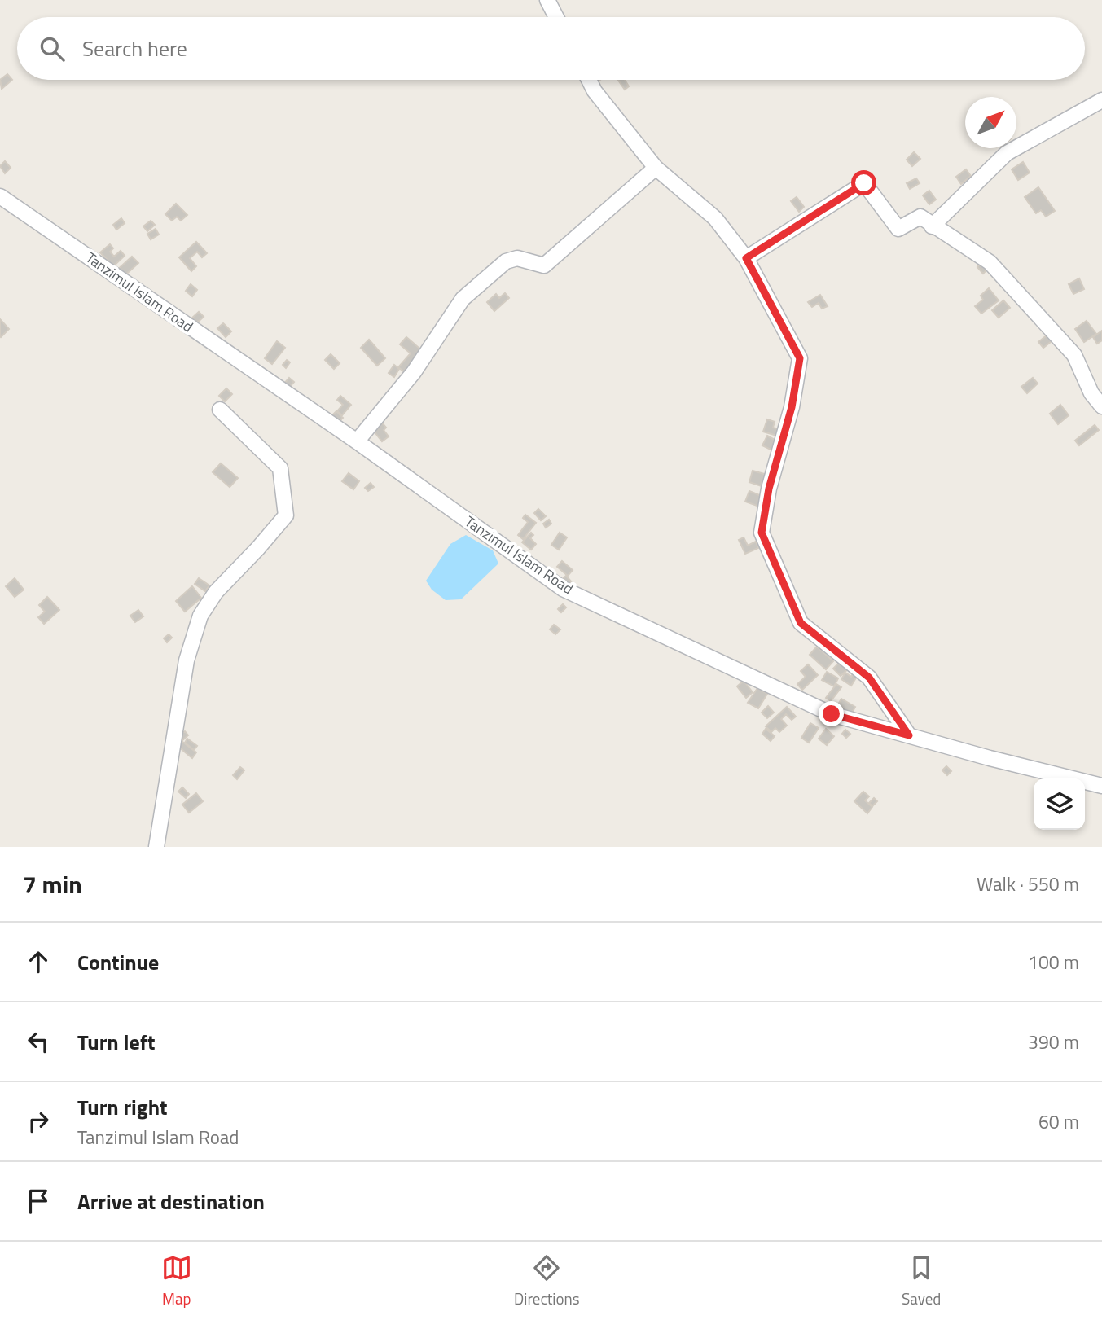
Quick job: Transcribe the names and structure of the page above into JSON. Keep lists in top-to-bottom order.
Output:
{
  "streets": {
    "street": ["Tanzimul Islam Road"]
  },
  "north": "top right",
  "page": {
    "search": "Search here",
    "heading": ["7 min", "Walk · 550 m"],
    "list": [
      ["Continue", "100 m"],
      ["Turn left", "390 m"],
      ["Turn right", "Tanzimul Islam Road", "60 m"],
      "Arrive at destination"
    ],
    "nav": ["Map", "Directions", "Saved"]
  }
}
